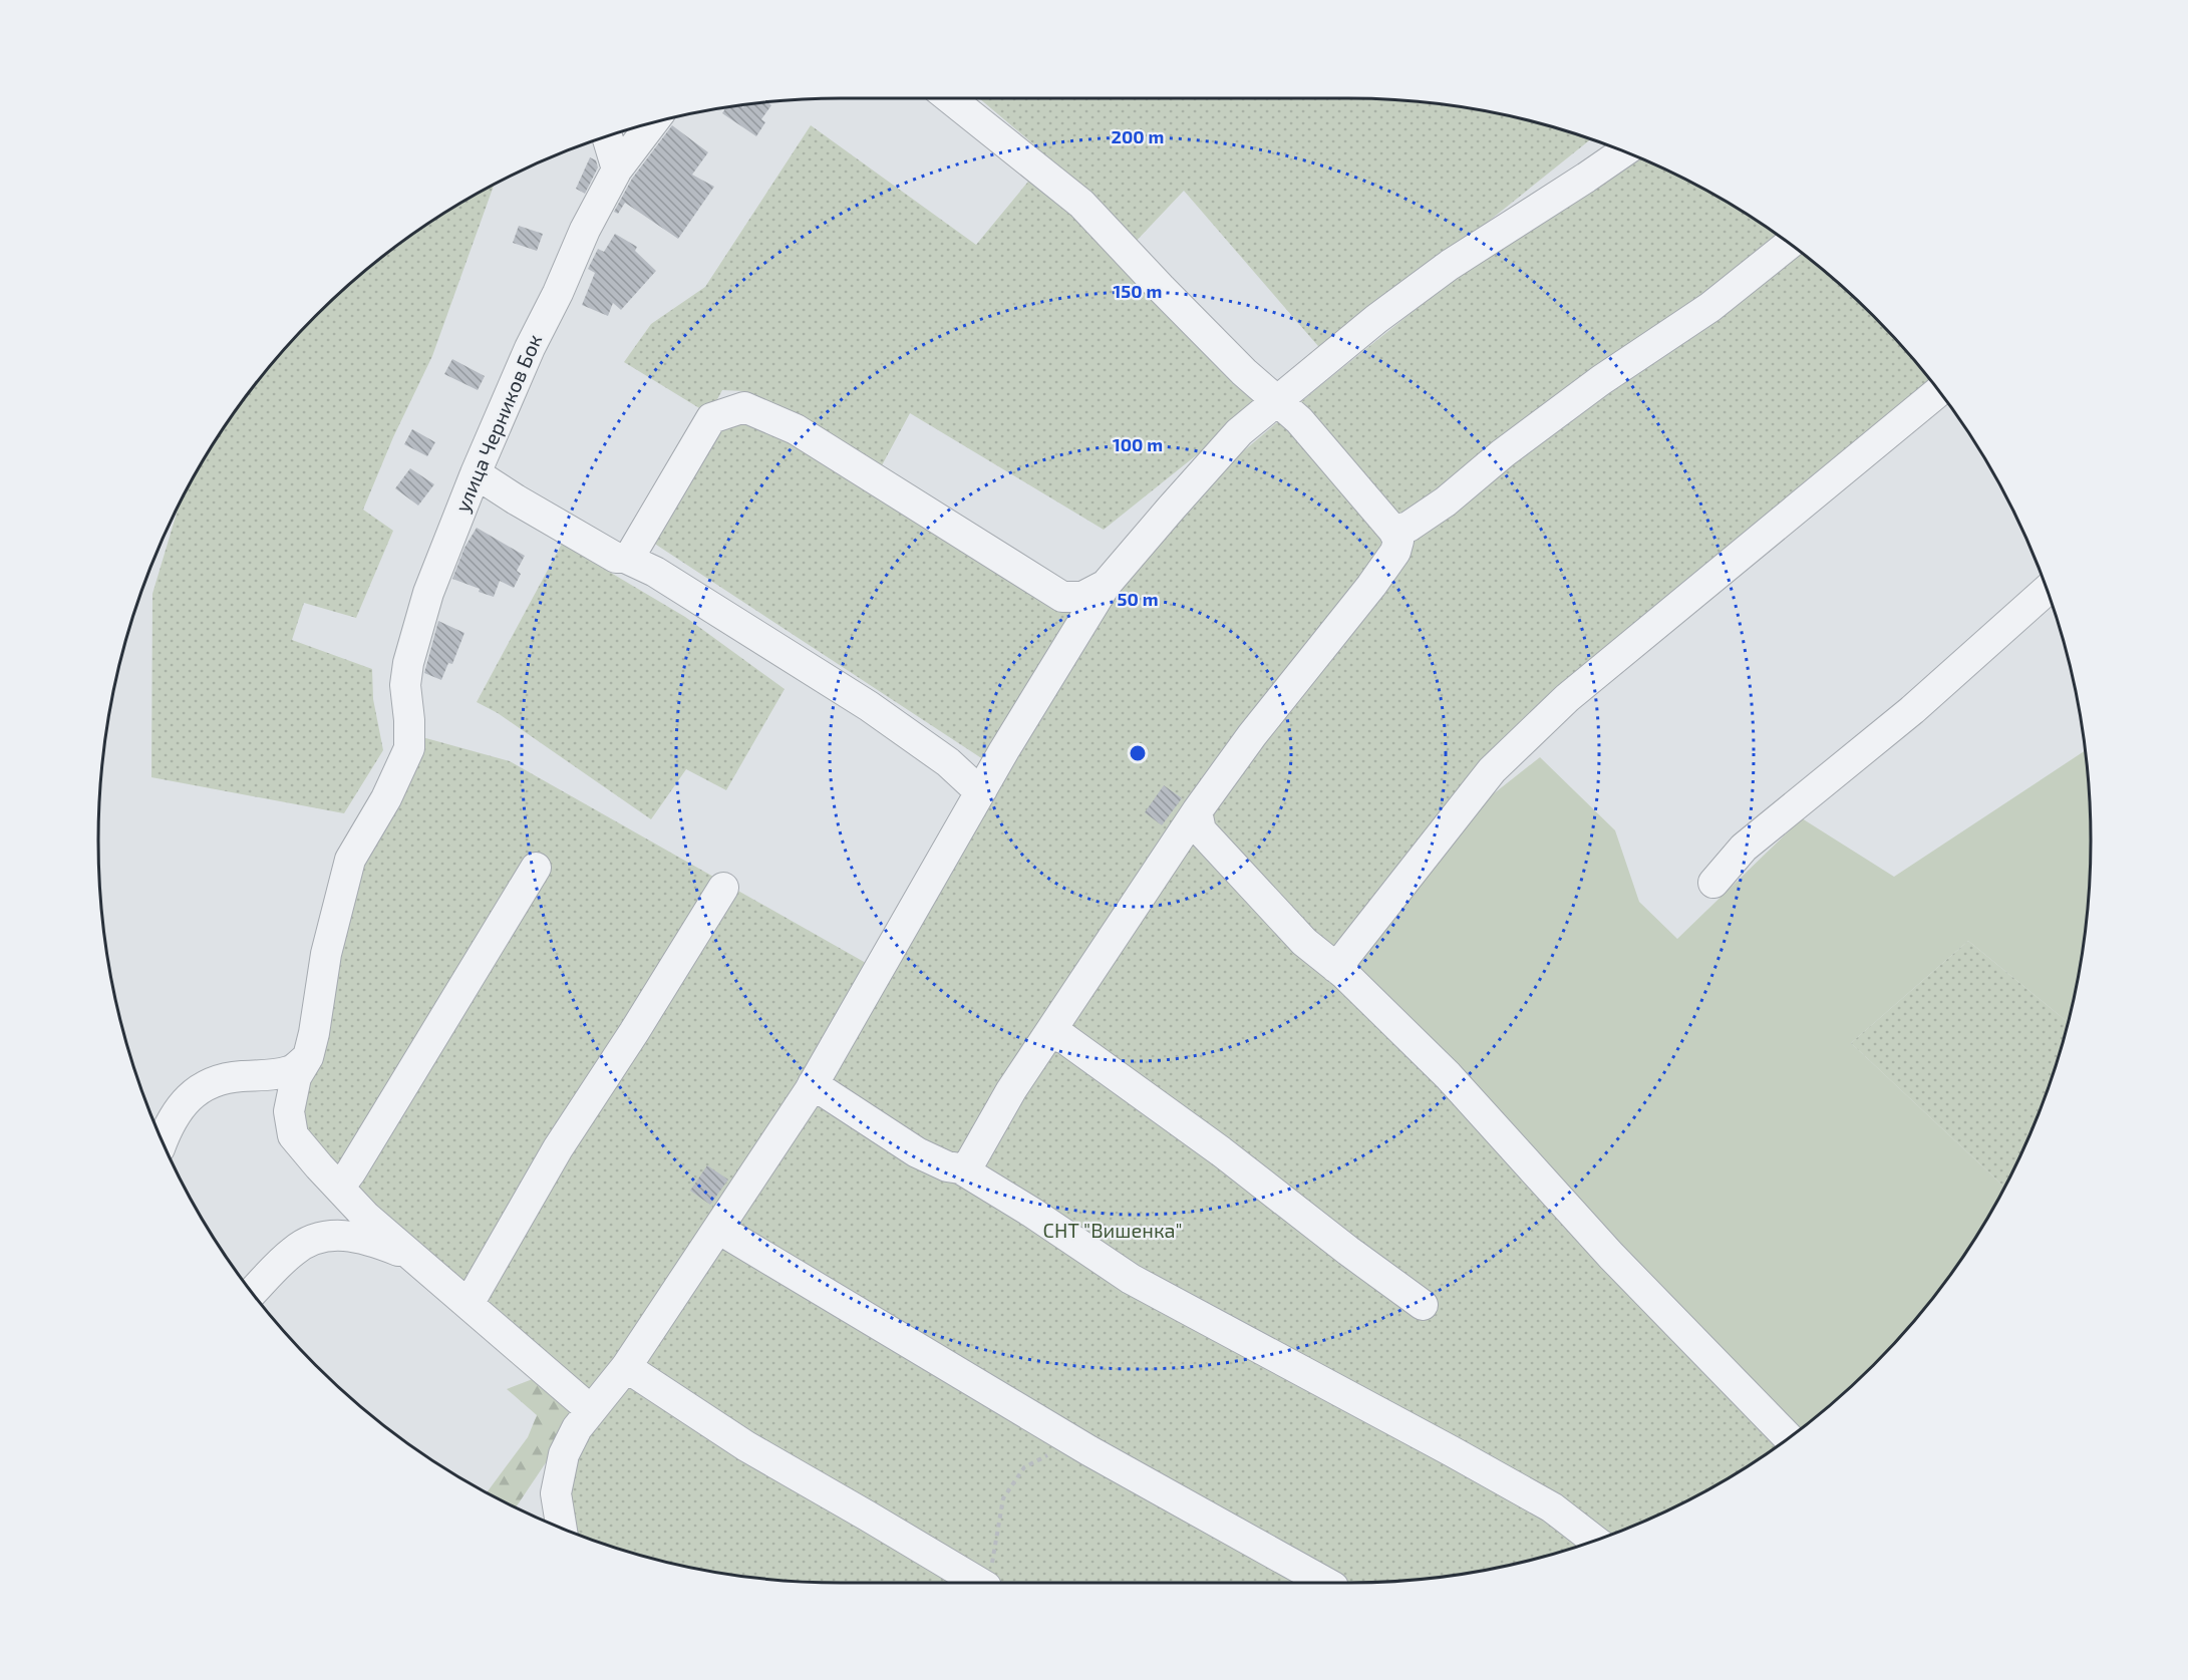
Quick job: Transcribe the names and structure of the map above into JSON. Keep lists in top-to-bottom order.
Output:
{
  "streets": {
    "street": ["улица Черников Бок"]
  },
  "parks": ["СНТ \"Вишенка\""],
  "rings": [
    "200 m",
    "150 m",
    "100 m",
    "50 m"
  ]
}
